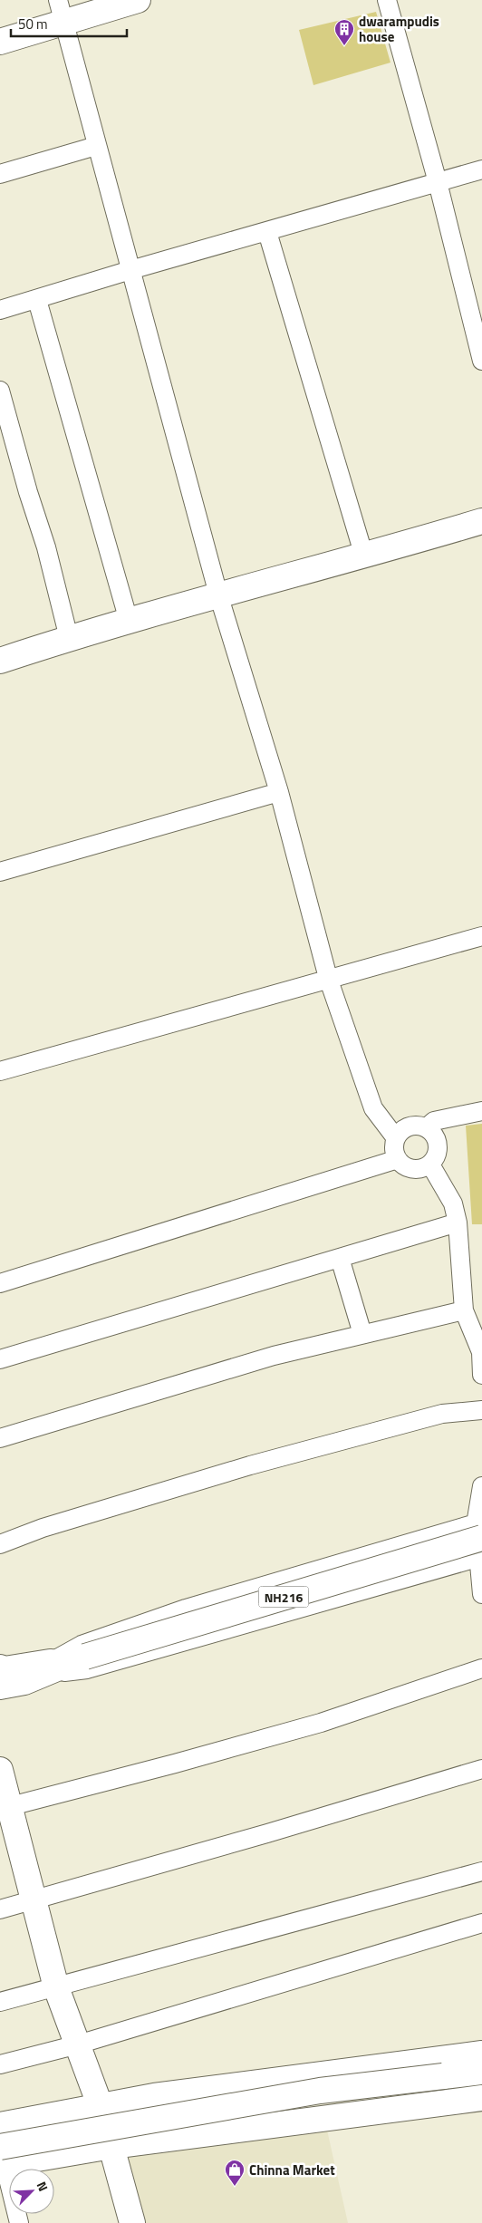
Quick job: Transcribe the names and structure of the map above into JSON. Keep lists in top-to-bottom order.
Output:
{
  "streets": {
    "main road": ["NH216"]
  },
  "places": {
    "building": ["dwarampudis house"],
    "shop": ["Chinna Market"]
  },
  "scale_bar": "50 m",
  "north": "top right"
}
